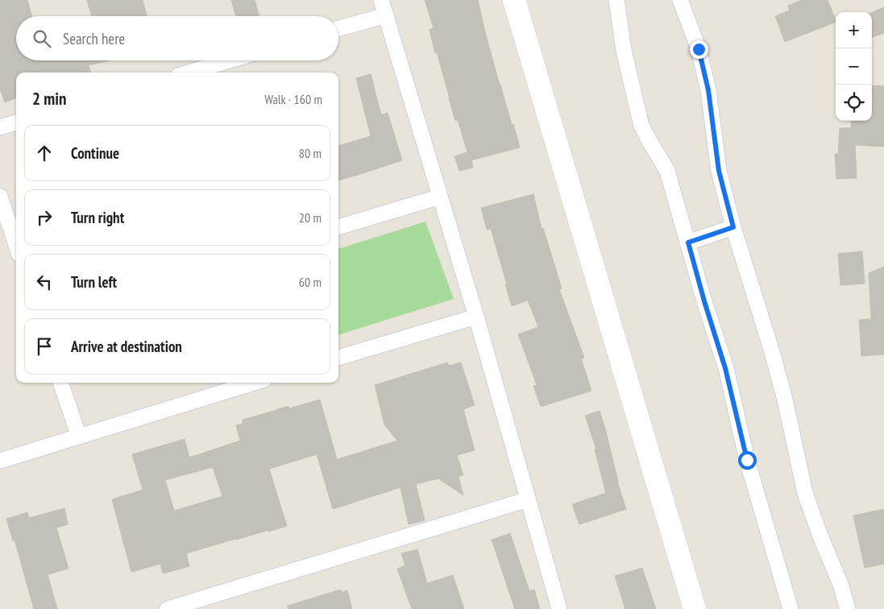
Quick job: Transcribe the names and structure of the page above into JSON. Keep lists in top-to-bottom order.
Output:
{
  "page": {
    "map_buttons": ["+", "−"],
    "search": "Search here",
    "heading": ["2 min", "Walk · 160 m"],
    "list": [
      ["Continue", "80 m"],
      ["Turn right", "20 m"],
      ["Turn left", "60 m"],
      "Arrive at destination"
    ]
  }
}
